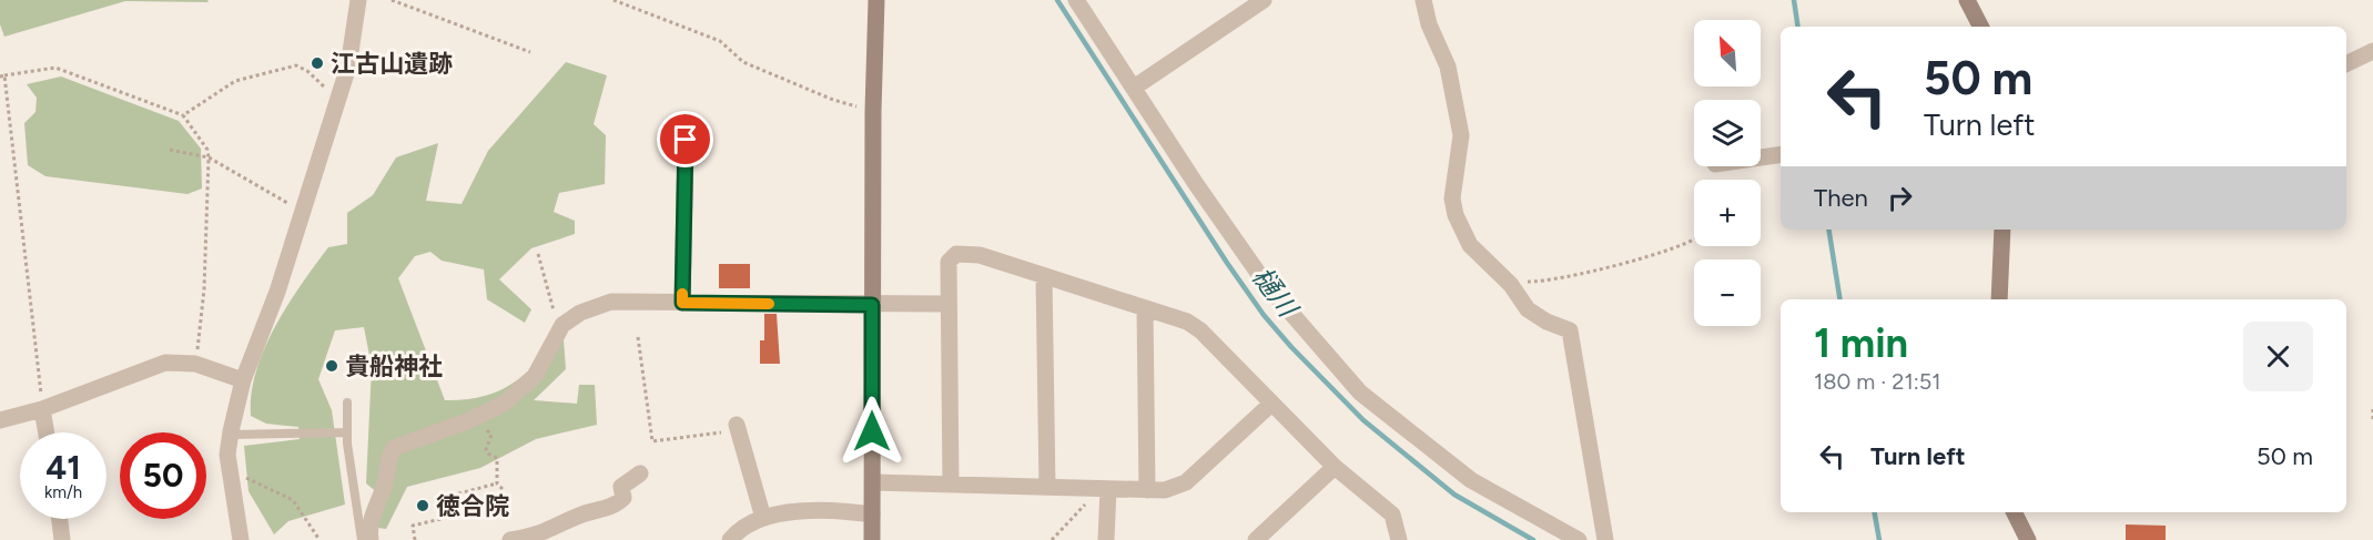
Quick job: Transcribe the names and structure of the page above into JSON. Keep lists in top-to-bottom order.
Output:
{
  "water": ["樋川"],
  "places": ["江古山遺跡", "貴船神社", "徳合院"],
  "north": "top left",
  "page": {
    "map_buttons": ["+", "−"],
    "turn": ["50 m", "Turn left"],
    "then": "Then",
    "heading": ["1 min", "180 m · 21:51"],
    "list": [
      {
        "name": "Turn left",
        "value": "50 m"
      }
    ],
    "speed": "41 km/h",
    "limit": "50"
  }
}
